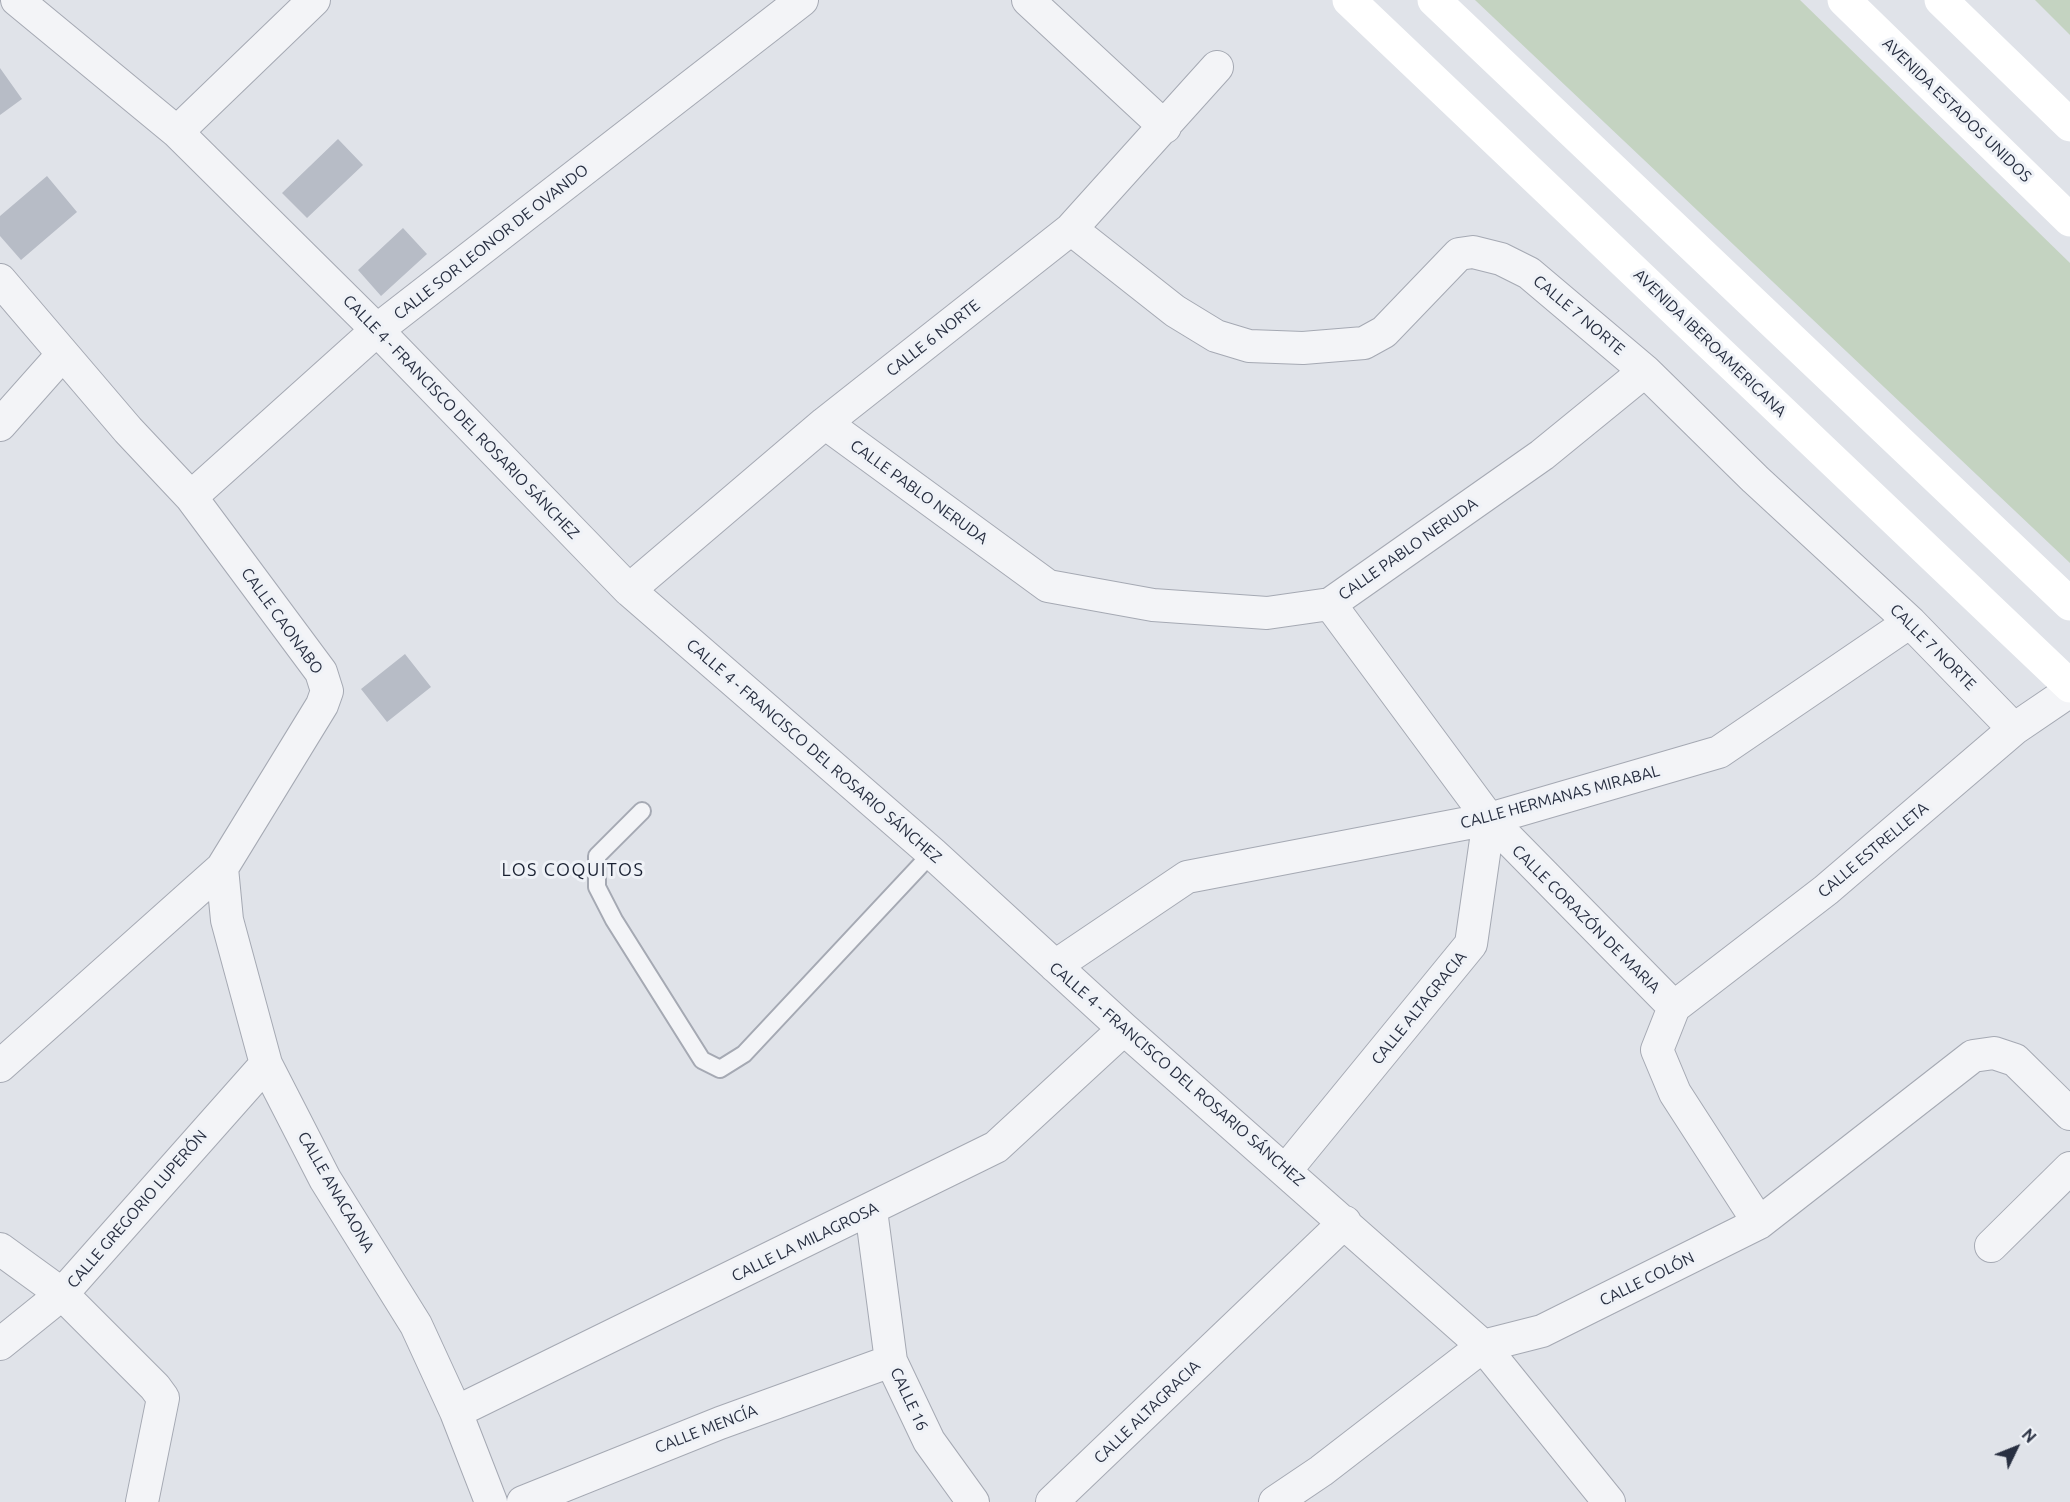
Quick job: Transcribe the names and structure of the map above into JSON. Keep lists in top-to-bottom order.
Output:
{
  "streets": {
    "street": [
      "AVENIDA ESTADOS UNIDOS",
      "CALLE SOR LEONOR DE OVANDO",
      "CALLE 7 NORTE",
      "CALLE 6 NORTE",
      "AVENIDA IBEROAMERICANA",
      "CALLE 4 - FRANCISCO DEL ROSARIO SÁNCHEZ",
      "CALLE PABLO NERUDA",
      "CALLE CAONABO",
      "CALLE HERMANAS MIRABAL",
      "CALLE ESTRELLETA",
      "CALLE CORAZÓN DE MARIA",
      "CALLE ALTAGRACIA",
      "CALLE ANACAONA",
      "CALLE GREGORIO LUPERÓN",
      "CALLE LA MILAGROSA",
      "CALLE COLÓN",
      "CALLE 16",
      "CALLE MENCÍA"
    ]
  },
  "crossings": [
    ["CALLE SOR LEONOR DE OVANDO", "CALLE 4 - FRANCISCO DEL ROSARIO SÁNCHEZ"],
    ["CALLE SOR LEONOR DE OVANDO", "CALLE CAONABO"],
    ["CALLE 7 NORTE", "CALLE 6 NORTE"],
    ["CALLE 7 NORTE", "CALLE PABLO NERUDA"],
    ["CALLE 7 NORTE", "CALLE HERMANAS MIRABAL"],
    ["CALLE 7 NORTE", "CALLE ESTRELLETA"],
    ["CALLE 6 NORTE", "CALLE 4 - FRANCISCO DEL ROSARIO SÁNCHEZ"],
    ["CALLE 6 NORTE", "CALLE PABLO NERUDA"],
    ["CALLE 4 - FRANCISCO DEL ROSARIO SÁNCHEZ", "CALLE HERMANAS MIRABAL"],
    ["CALLE 4 - FRANCISCO DEL ROSARIO SÁNCHEZ", "CALLE ALTAGRACIA"],
    ["CALLE 4 - FRANCISCO DEL ROSARIO SÁNCHEZ", "CALLE LA MILAGROSA"],
    ["CALLE 4 - FRANCISCO DEL ROSARIO SÁNCHEZ", "CALLE COLÓN"],
    ["CALLE PABLO NERUDA", "CALLE CORAZÓN DE MARIA"],
    ["CALLE CAONABO", "CALLE ANACAONA"],
    ["CALLE HERMANAS MIRABAL", "CALLE CORAZÓN DE MARIA"],
    ["CALLE HERMANAS MIRABAL", "CALLE ALTAGRACIA"],
    ["CALLE ESTRELLETA", "CALLE CORAZÓN DE MARIA"],
    ["CALLE CORAZÓN DE MARIA", "CALLE ALTAGRACIA"],
    ["CALLE CORAZÓN DE MARIA", "CALLE COLÓN"],
    ["CALLE ANACAONA", "CALLE GREGORIO LUPERÓN"],
    ["CALLE ANACAONA", "CALLE LA MILAGROSA"],
    ["CALLE LA MILAGROSA", "CALLE 16"],
    ["CALLE 16", "CALLE MENCÍA"]
  ],
  "districts": ["LOS COQUITOS"],
  "north": "top right"
}
